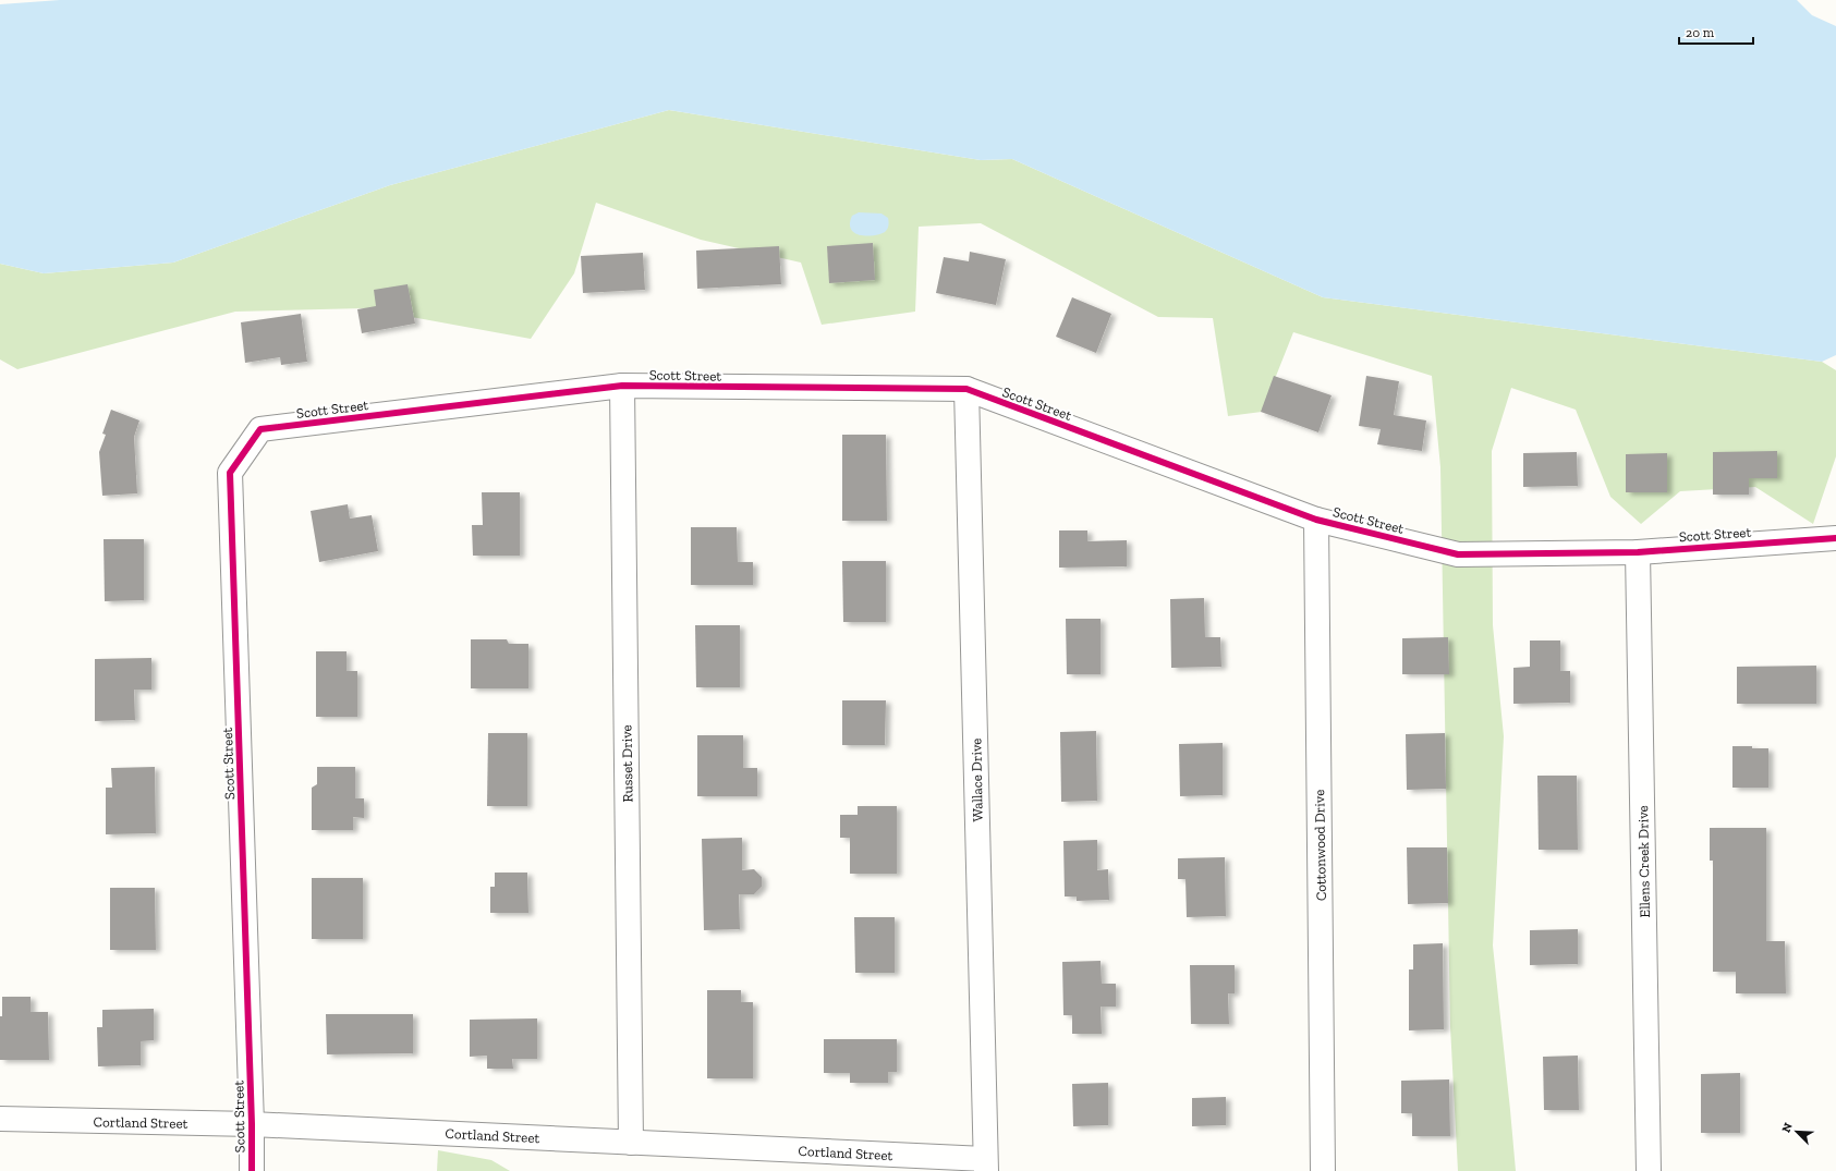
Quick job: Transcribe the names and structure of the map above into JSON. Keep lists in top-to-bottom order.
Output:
{
  "streets": {
    "street": [
      "Scott Street",
      "Russet Drive",
      "Wallace Drive",
      "Cottonwood Drive",
      "Ellens Creek Drive",
      "Cortland Street"
    ]
  },
  "crossings": [
    ["Scott Street", "Russet Drive"],
    ["Scott Street", "Wallace Drive"],
    ["Scott Street", "Cottonwood Drive"],
    ["Scott Street", "Ellens Creek Drive"],
    ["Scott Street", "Cortland Street"],
    ["Russet Drive", "Cortland Street"],
    ["Wallace Drive", "Cortland Street"]
  ],
  "scale_bar": "20 m",
  "north": "top left"
}
